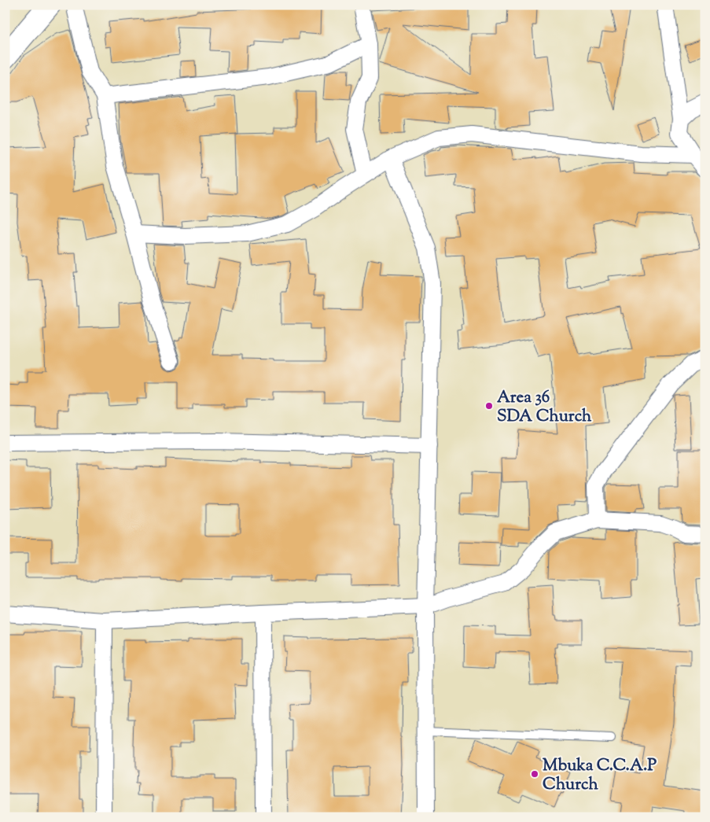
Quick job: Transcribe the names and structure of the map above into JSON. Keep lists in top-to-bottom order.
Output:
{
  "places": ["Area 36 SDA Church", "Mbuka C.C.A.P Church"]
}
